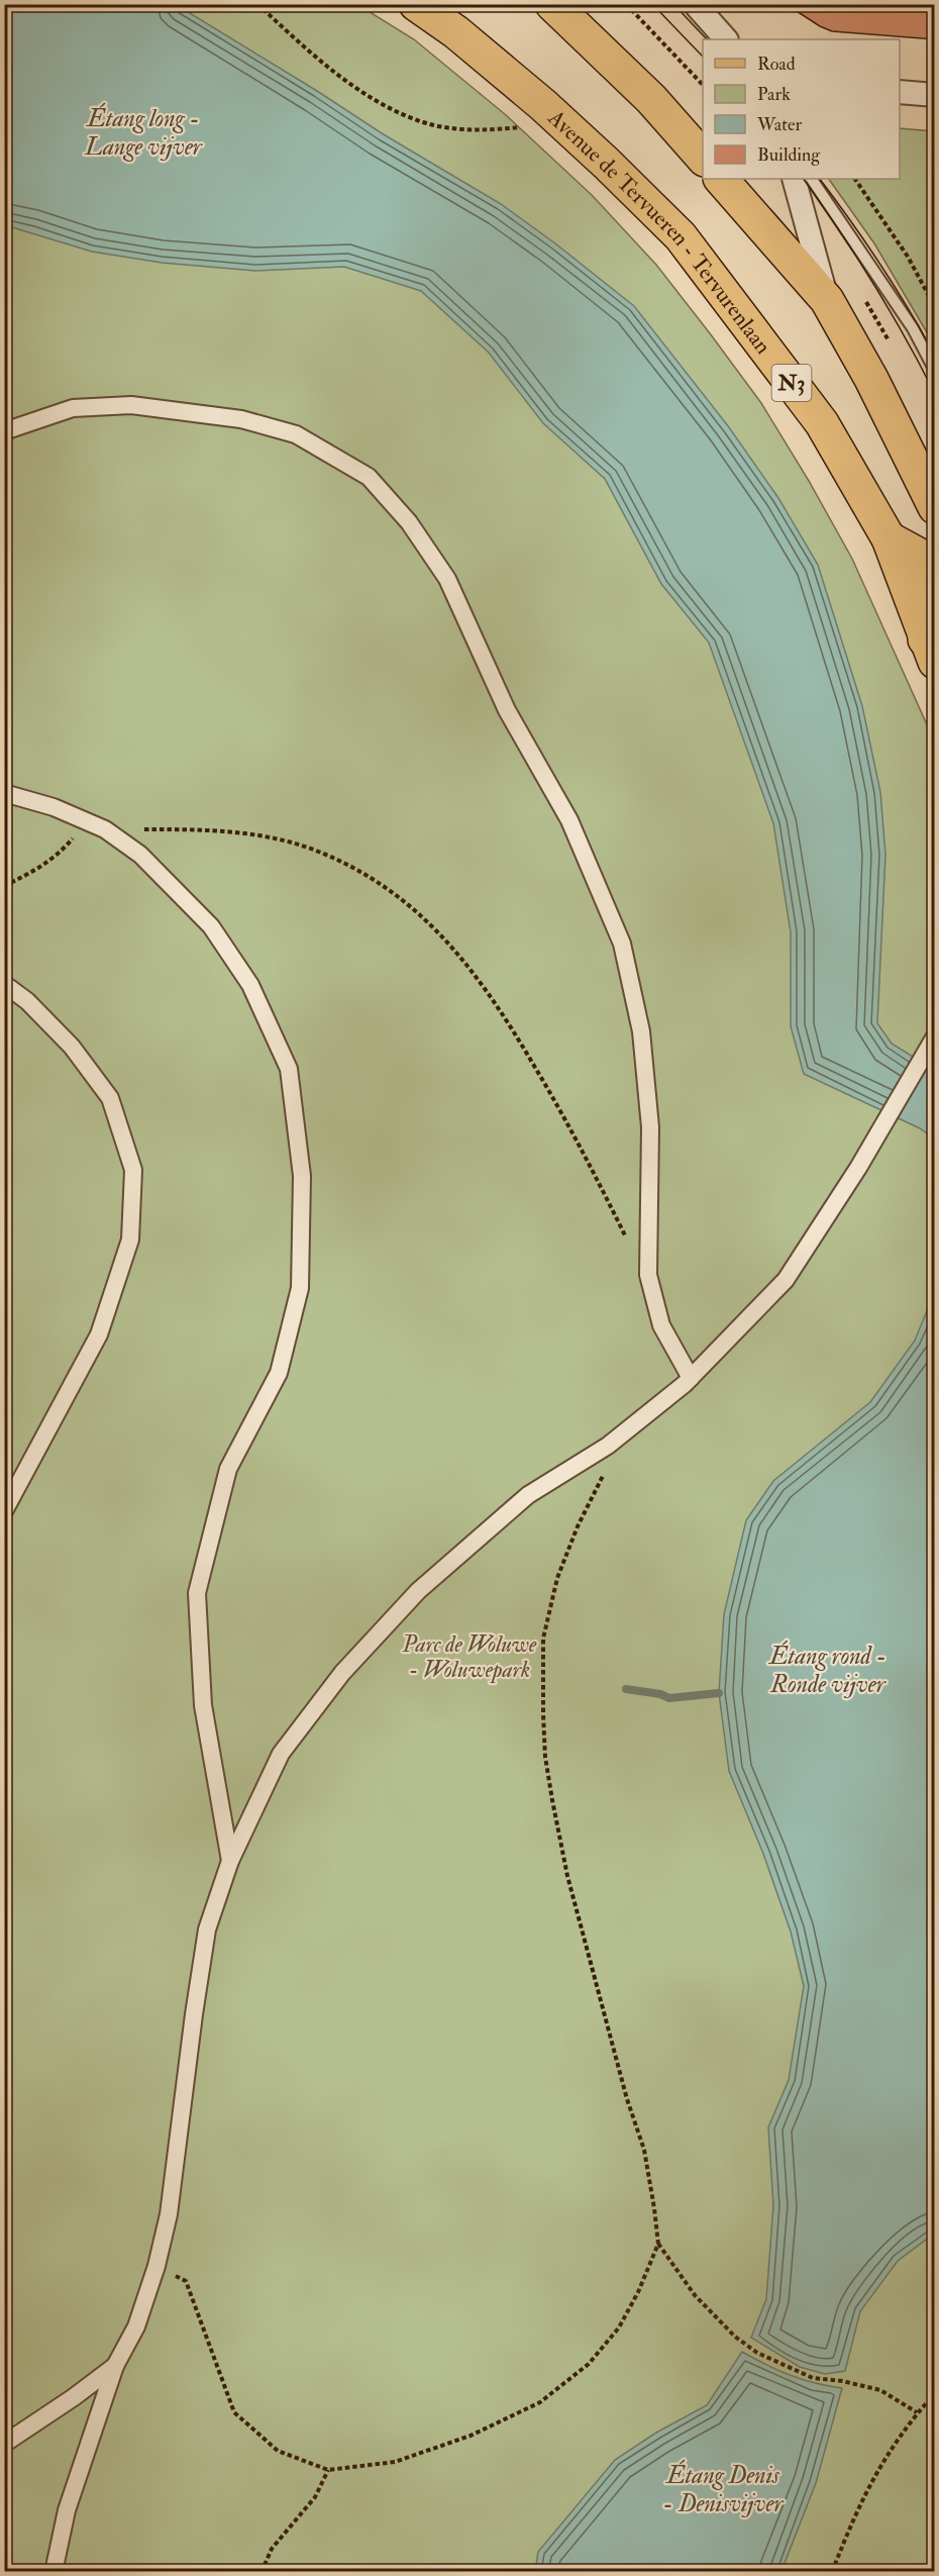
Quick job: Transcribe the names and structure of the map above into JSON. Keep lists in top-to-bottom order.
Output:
{
  "streets": {
    "main road": ["Avenue de Tervueren - Tervurenlaan", "N3"]
  },
  "water": ["Étang long - Lange vijver", "Étang rond - Ronde vijver", "Étang Denis - Denisvijver"],
  "parks": ["Parc de Woluwe - Woluwepark"],
  "legend": [
    "Road",
    "Park",
    "Water",
    "Building"
  ]
}
